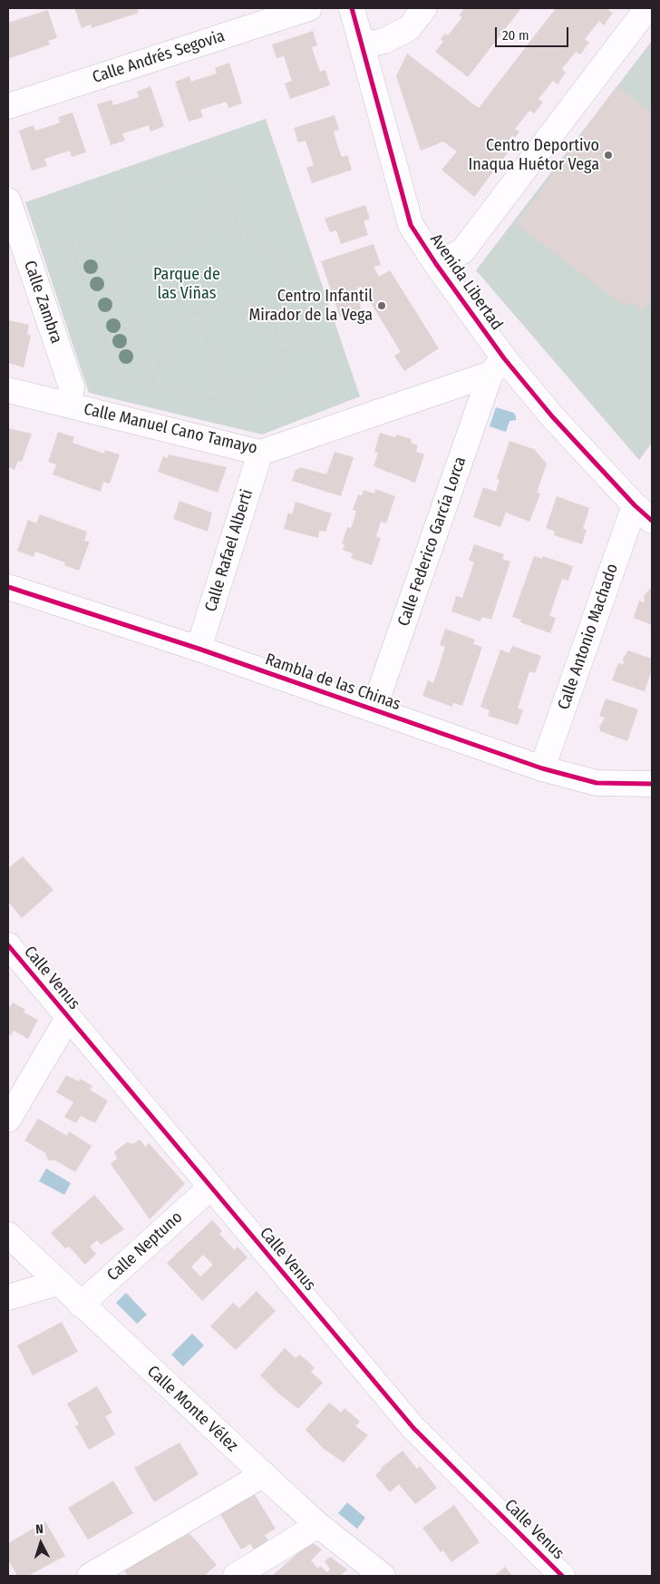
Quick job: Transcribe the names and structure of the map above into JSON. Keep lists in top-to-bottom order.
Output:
{
  "streets": {
    "street": [
      "Calle Andrés Segovia",
      "Avenida Libertad",
      "Calle Zambra",
      "Calle Manuel Cano Tamayo",
      "Calle Federico García Lorca",
      "Calle Rafael Alberti",
      "Calle Antonio Machado",
      "Rambla de las Chinas",
      "Calle Venus",
      "Calle Neptuno",
      "Calle Monte Vélez"
    ]
  },
  "crossings": [
    ["Avenida Libertad", "Calle Manuel Cano Tamayo"],
    ["Avenida Libertad", "Calle Federico García Lorca"],
    ["Avenida Libertad", "Calle Antonio Machado"],
    ["Calle Zambra", "Calle Manuel Cano Tamayo"],
    ["Calle Manuel Cano Tamayo", "Calle Federico García Lorca"],
    ["Calle Manuel Cano Tamayo", "Calle Rafael Alberti"],
    ["Calle Federico García Lorca", "Rambla de las Chinas"],
    ["Calle Rafael Alberti", "Rambla de las Chinas"],
    ["Calle Antonio Machado", "Rambla de las Chinas"],
    ["Calle Venus", "Calle Neptuno"],
    ["Calle Neptuno", "Calle Monte Vélez"]
  ],
  "parks": ["Parque de las Viñas"],
  "places": ["Centro Deportivo Inaqua Huétor Vega", "Centro Infantil Mirador de la Vega"],
  "scale_bar": "20 m",
  "north": "top"
}
